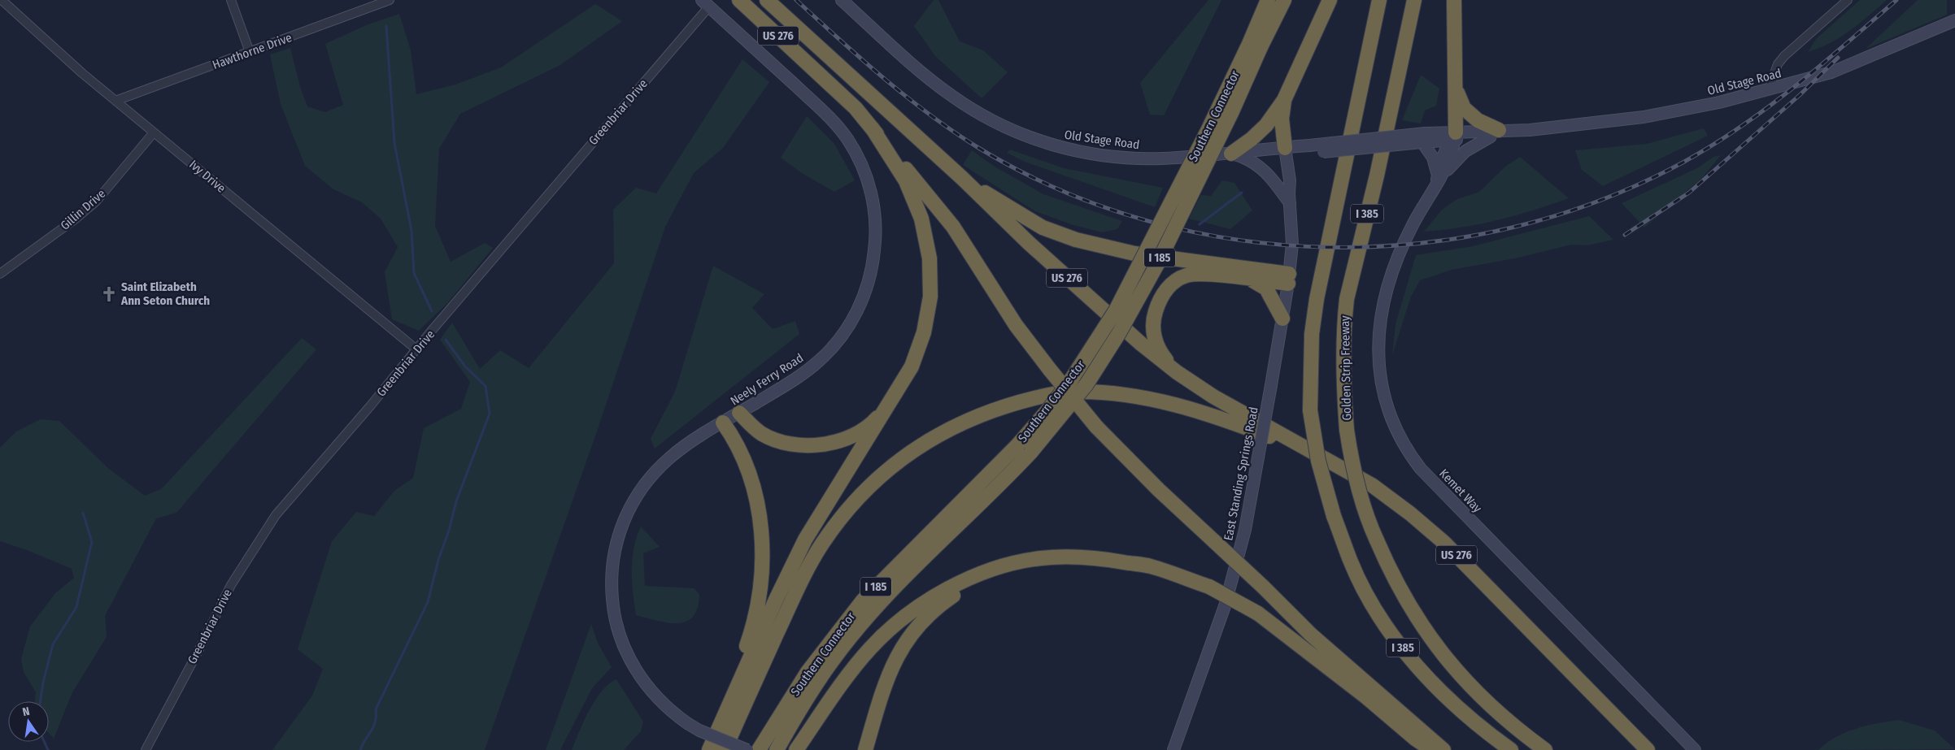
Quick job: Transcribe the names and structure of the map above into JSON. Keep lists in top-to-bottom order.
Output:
{
  "streets": {
    "highway": [
      "US 276",
      "Southern Connector",
      "I 385",
      "I 185",
      "Golden Strip Freeway"
    ],
    "street": [
      "Hawthorne Drive",
      "Old Stage Road",
      "Greenbriar Drive",
      "Ivy Drive",
      "Gillin Drive",
      "Neely Ferry Road",
      "East Standing Springs Road",
      "Kemet Way"
    ]
  },
  "crossings": [
    ["Hawthorne Drive", "Ivy Drive"],
    ["Old Stage Road", "East Standing Springs Road"],
    ["Old Stage Road", "Kemet Way"],
    ["Greenbriar Drive", "Ivy Drive"],
    ["Greenbriar Drive", "Neely Ferry Road"],
    ["Ivy Drive", "Gillin Drive"]
  ],
  "places": {
    "church": ["Saint Elizabeth Ann Seton Church"]
  },
  "north": "top"
}
